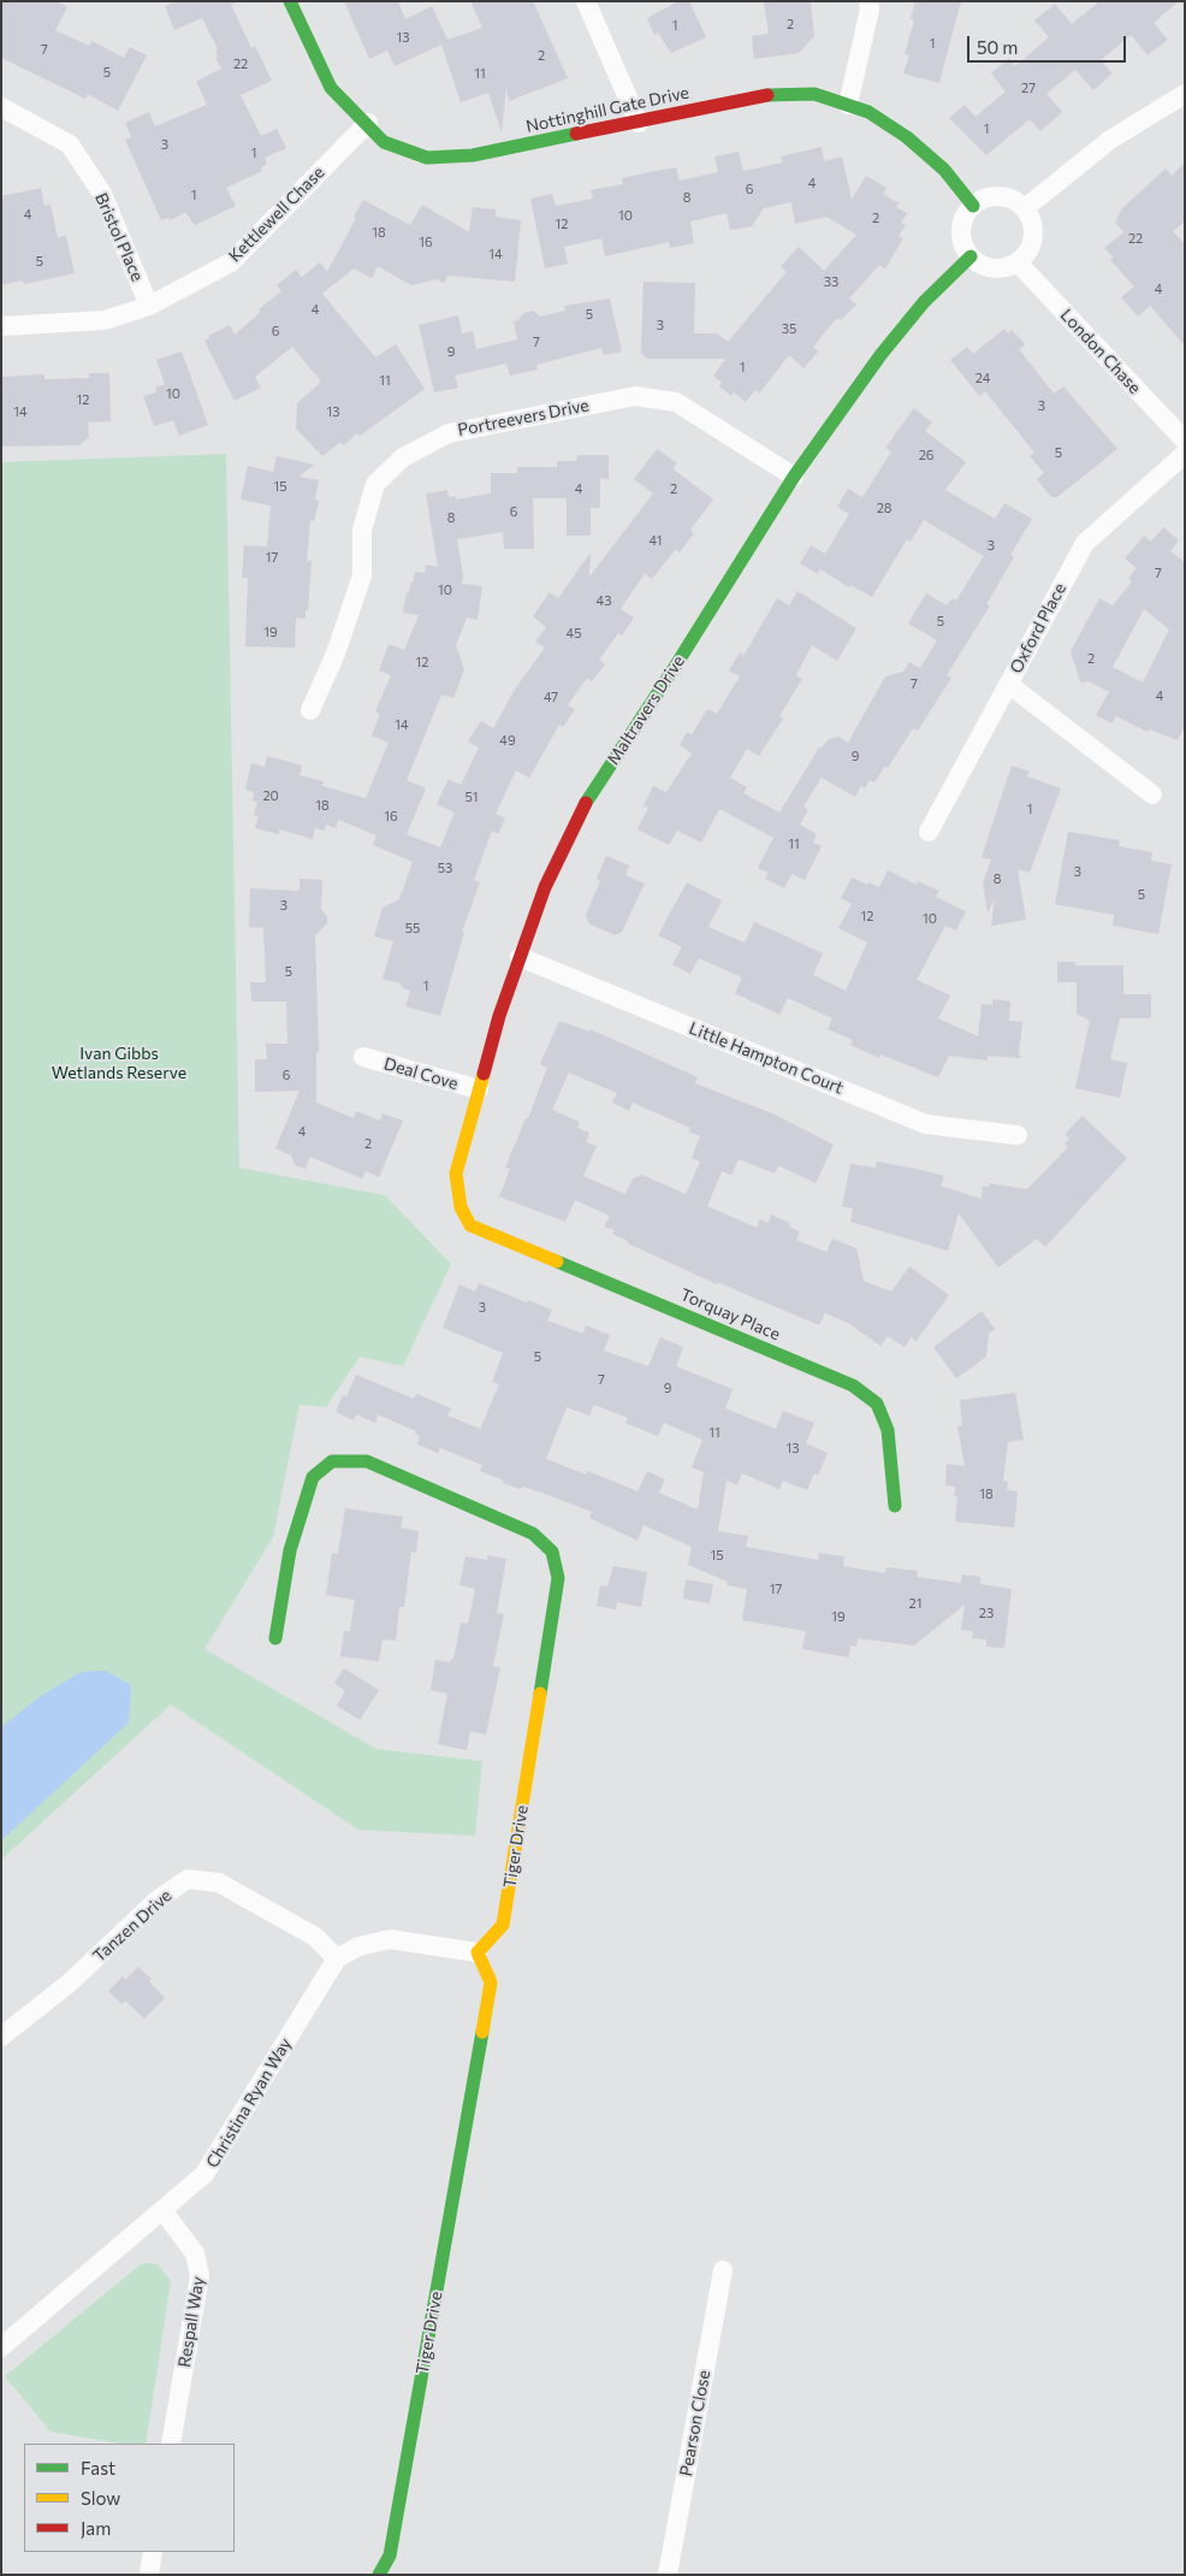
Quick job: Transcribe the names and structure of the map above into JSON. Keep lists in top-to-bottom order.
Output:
{
  "streets": {
    "street": [
      "Nottinghill Gate Drive",
      "Kettlewell Chase",
      "Bristol Place",
      "London Chase",
      "Portreevers Drive",
      "Oxford Place",
      "Maltravers Drive",
      "Little Hampton Court",
      "Deal Cove",
      "Torquay Place",
      "Tiger Drive",
      "Tanzen Drive",
      "Christina Ryan Way",
      "Respall Way",
      "Pearson Close"
    ]
  },
  "crossings": [
    ["Nottinghill Gate Drive", "Kettlewell Chase"],
    ["Nottinghill Gate Drive", "London Chase"],
    ["Nottinghill Gate Drive", "Maltravers Drive"],
    ["Kettlewell Chase", "Bristol Place"],
    ["London Chase", "Maltravers Drive"],
    ["Portreevers Drive", "Maltravers Drive"],
    ["Maltravers Drive", "Little Hampton Court"],
    ["Maltravers Drive", "Deal Cove"],
    ["Maltravers Drive", "Torquay Place"],
    ["Tanzen Drive", "Christina Ryan Way"],
    ["Christina Ryan Way", "Respall Way"]
  ],
  "parks": ["Ivan Gibbs Wetlands Reserve"],
  "house_numbers": [
    "2",
    "1",
    "13",
    "1",
    "7",
    "2",
    "22",
    "5",
    "11",
    "27",
    "1",
    "3",
    "1",
    "4",
    "6",
    "1",
    "8",
    "4",
    "10",
    "2",
    "12",
    "18",
    "22",
    "16",
    "14",
    "5",
    "33",
    "4",
    "4",
    "5",
    "3",
    "35",
    "6",
    "7",
    "9",
    "1",
    "24",
    "11",
    "10",
    "12",
    "3",
    "14",
    "13",
    "5",
    "26",
    "15",
    "4",
    "2",
    "28",
    "6",
    "8",
    "41",
    "3",
    "17",
    "7",
    "10",
    "43",
    "5",
    "19",
    "45",
    "2",
    "12",
    "7",
    "4",
    "47",
    "14",
    "49",
    "9",
    "20",
    "51",
    "18",
    "1",
    "16",
    "11",
    "53",
    "3",
    "8",
    "5",
    "3",
    "12",
    "10",
    "55",
    "5",
    "1",
    "6",
    "4",
    "2",
    "3",
    "5",
    "7",
    "9",
    "11",
    "13",
    "18",
    "15",
    "17",
    "21",
    "23",
    "19"
  ],
  "legend": ["Fast", "Slow", "Jam"],
  "scale_bar": "50 m"
}
